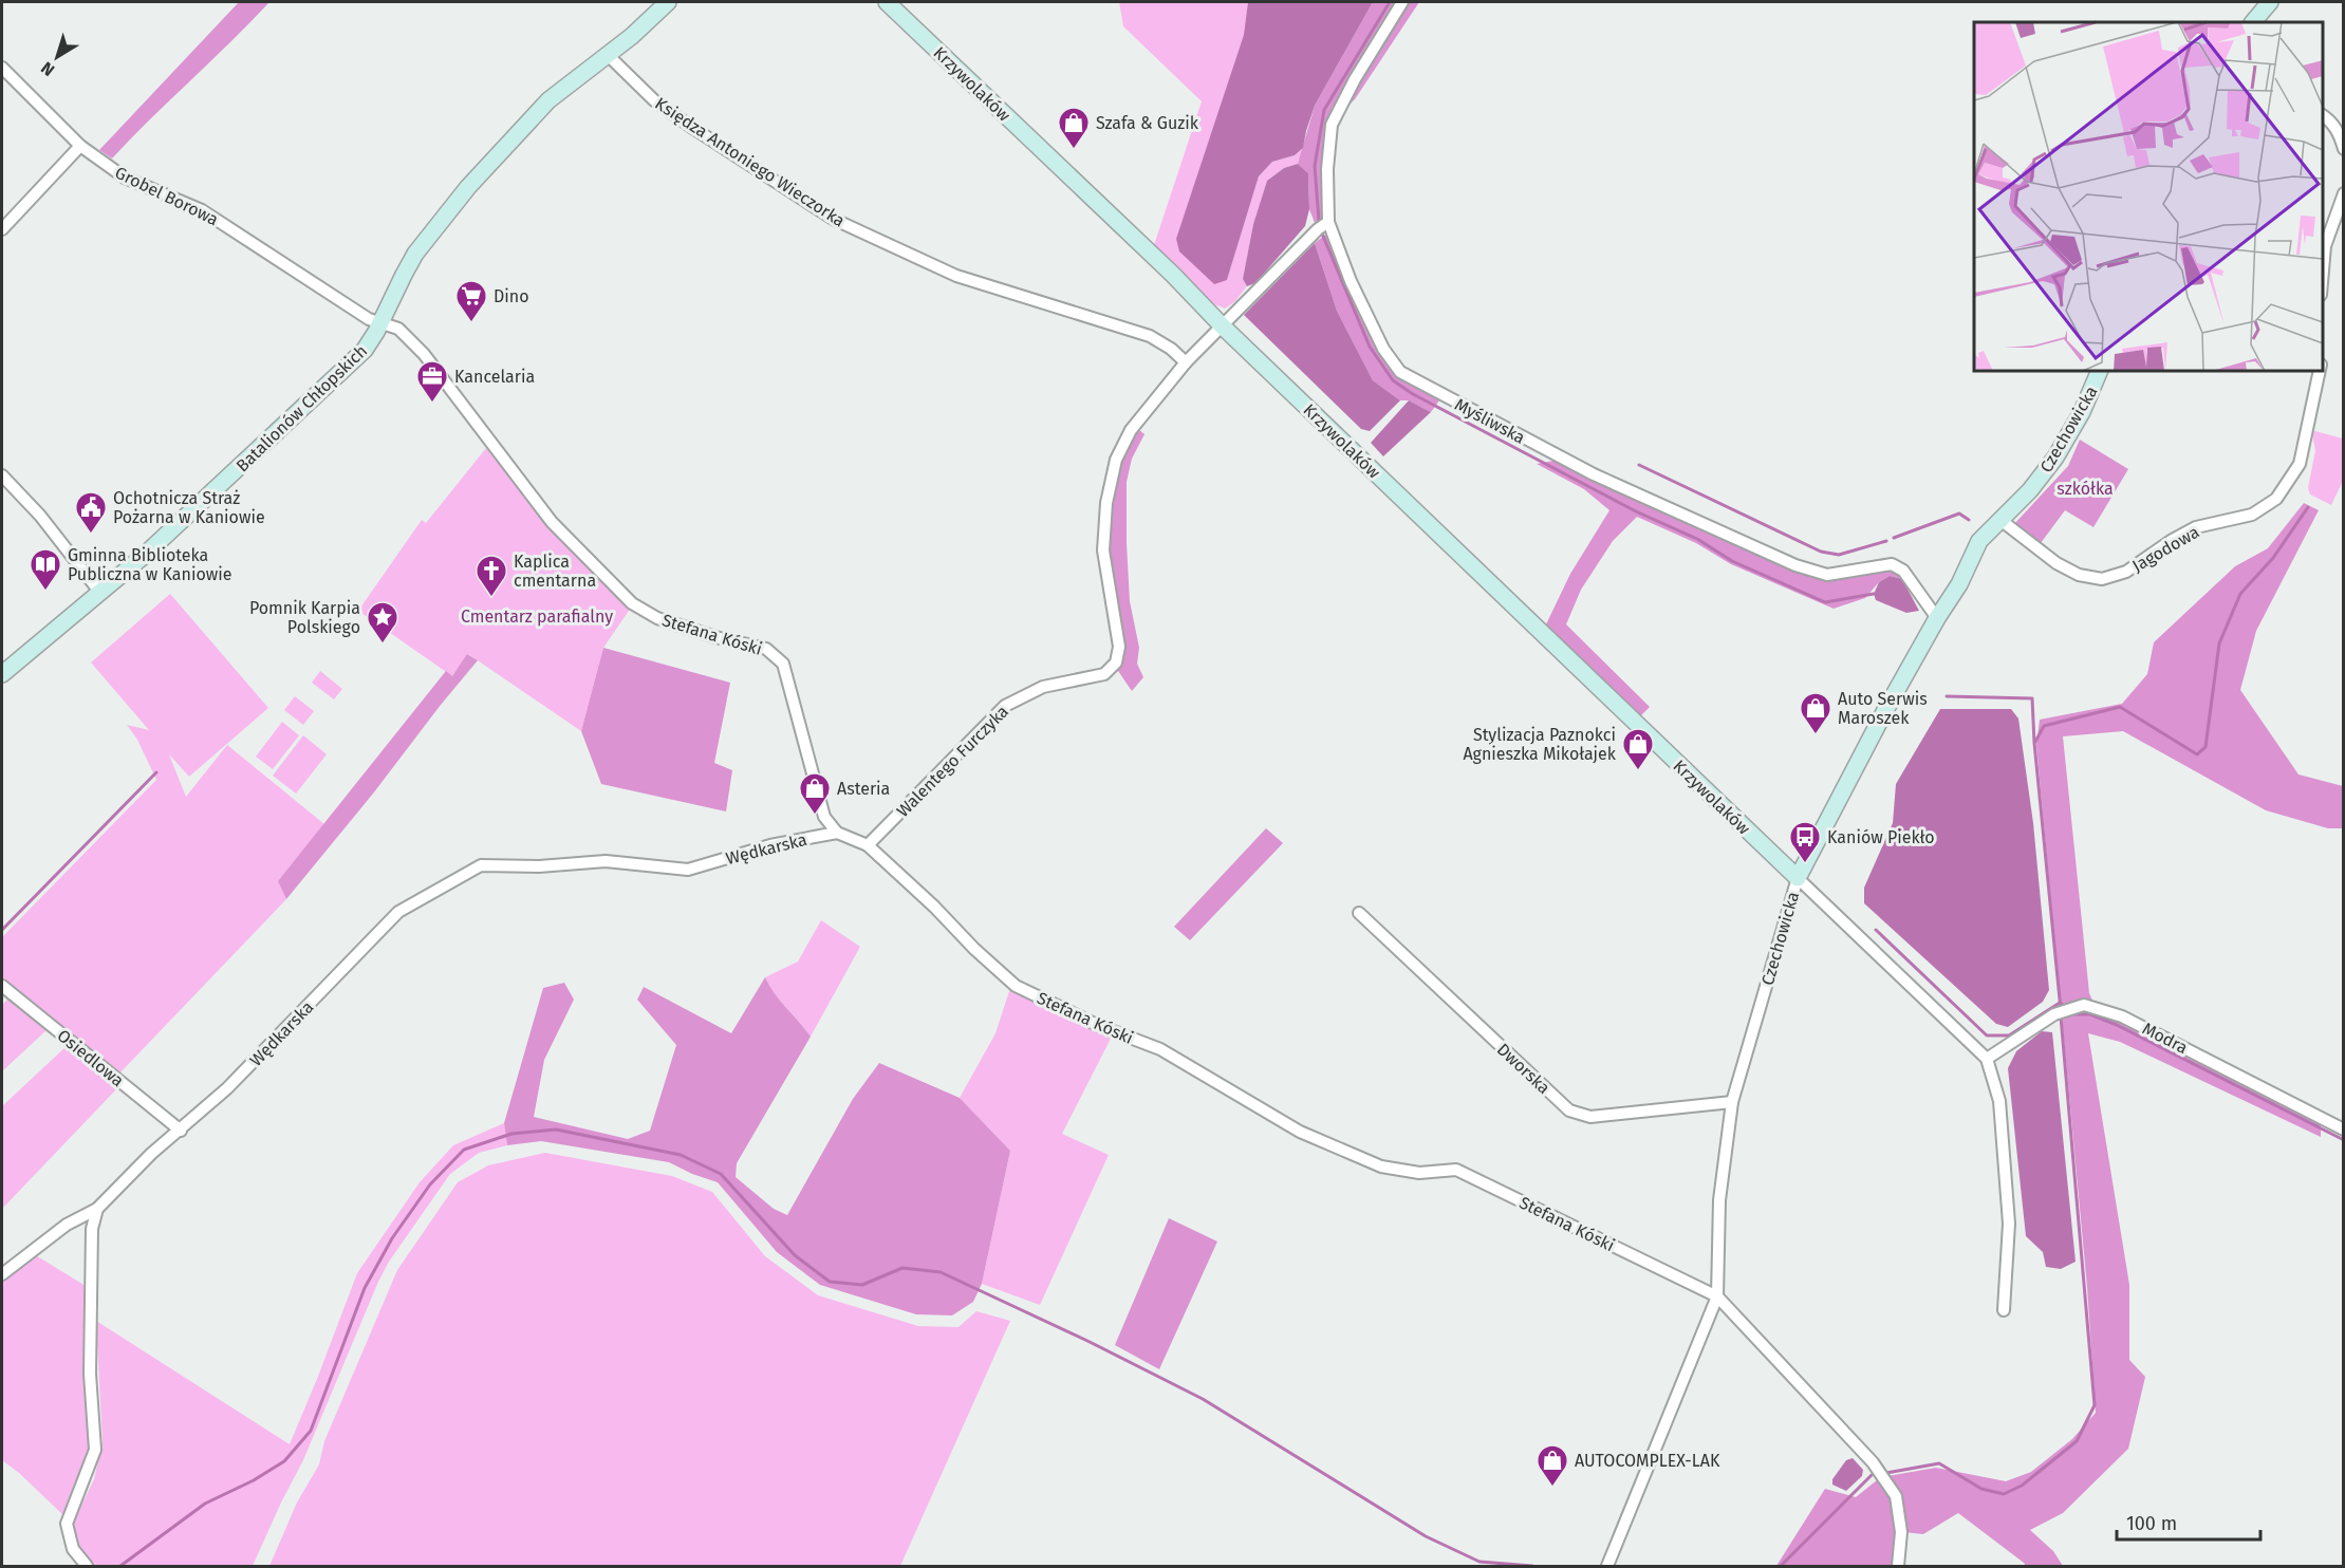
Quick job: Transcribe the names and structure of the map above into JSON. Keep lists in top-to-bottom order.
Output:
{
  "streets": {
    "street": [
      "Krzywolaków",
      "Księdza Antoniego Wieczorka",
      "Grobel Borowa",
      "Batalionów Chłopskich",
      "Myśliwska",
      "Czechowicka",
      "Jagodowa",
      "Stefana Kóski",
      "Walentego Furczyka",
      "Wędkarska",
      "Modra",
      "Osiedlowa",
      "Dworska"
    ]
  },
  "crossings": [
    ["Krzywolaków", "Czechowicka"],
    ["Krzywolaków", "Walentego Furczyka"],
    ["Księdza Antoniego Wieczorka", "Batalionów Chłopskich"],
    ["Księdza Antoniego Wieczorka", "Walentego Furczyka"],
    ["Grobel Borowa", "Batalionów Chłopskich"],
    ["Grobel Borowa", "Stefana Kóski"],
    ["Batalionów Chłopskich", "Stefana Kóski"],
    ["Myśliwska", "Czechowicka"],
    ["Myśliwska", "Walentego Furczyka"],
    ["Czechowicka", "Jagodowa"],
    ["Czechowicka", "Stefana Kóski"],
    ["Czechowicka", "Dworska"],
    ["Stefana Kóski", "Walentego Furczyka"],
    ["Stefana Kóski", "Wędkarska"],
    ["Wędkarska", "Osiedlowa"]
  ],
  "parks": ["szkółka", "Cmentarz parafialny"],
  "places": {
    "shop": [
      "Szafa & Guzik",
      "Auto Serwis Maroszek",
      "Stylizacja Paznokci Agnieszka Mikołajek",
      "Asteria",
      "AUTOCOMPLEX-LAK"
    ],
    "supermarket": ["Dino"],
    "office": ["Kancelaria"],
    "public building": ["Ochotnicza Straż Pożarna w Kaniowie"],
    "library": ["Gminna Biblioteka Publiczna w Kaniowie"],
    "church": ["Kaplica cmentarna"],
    "place": ["Pomnik Karpia Polskiego"],
    "bus stop": ["Kaniów Piekło"]
  },
  "scale_bar": "100 m",
  "north": "bottom left"
}
